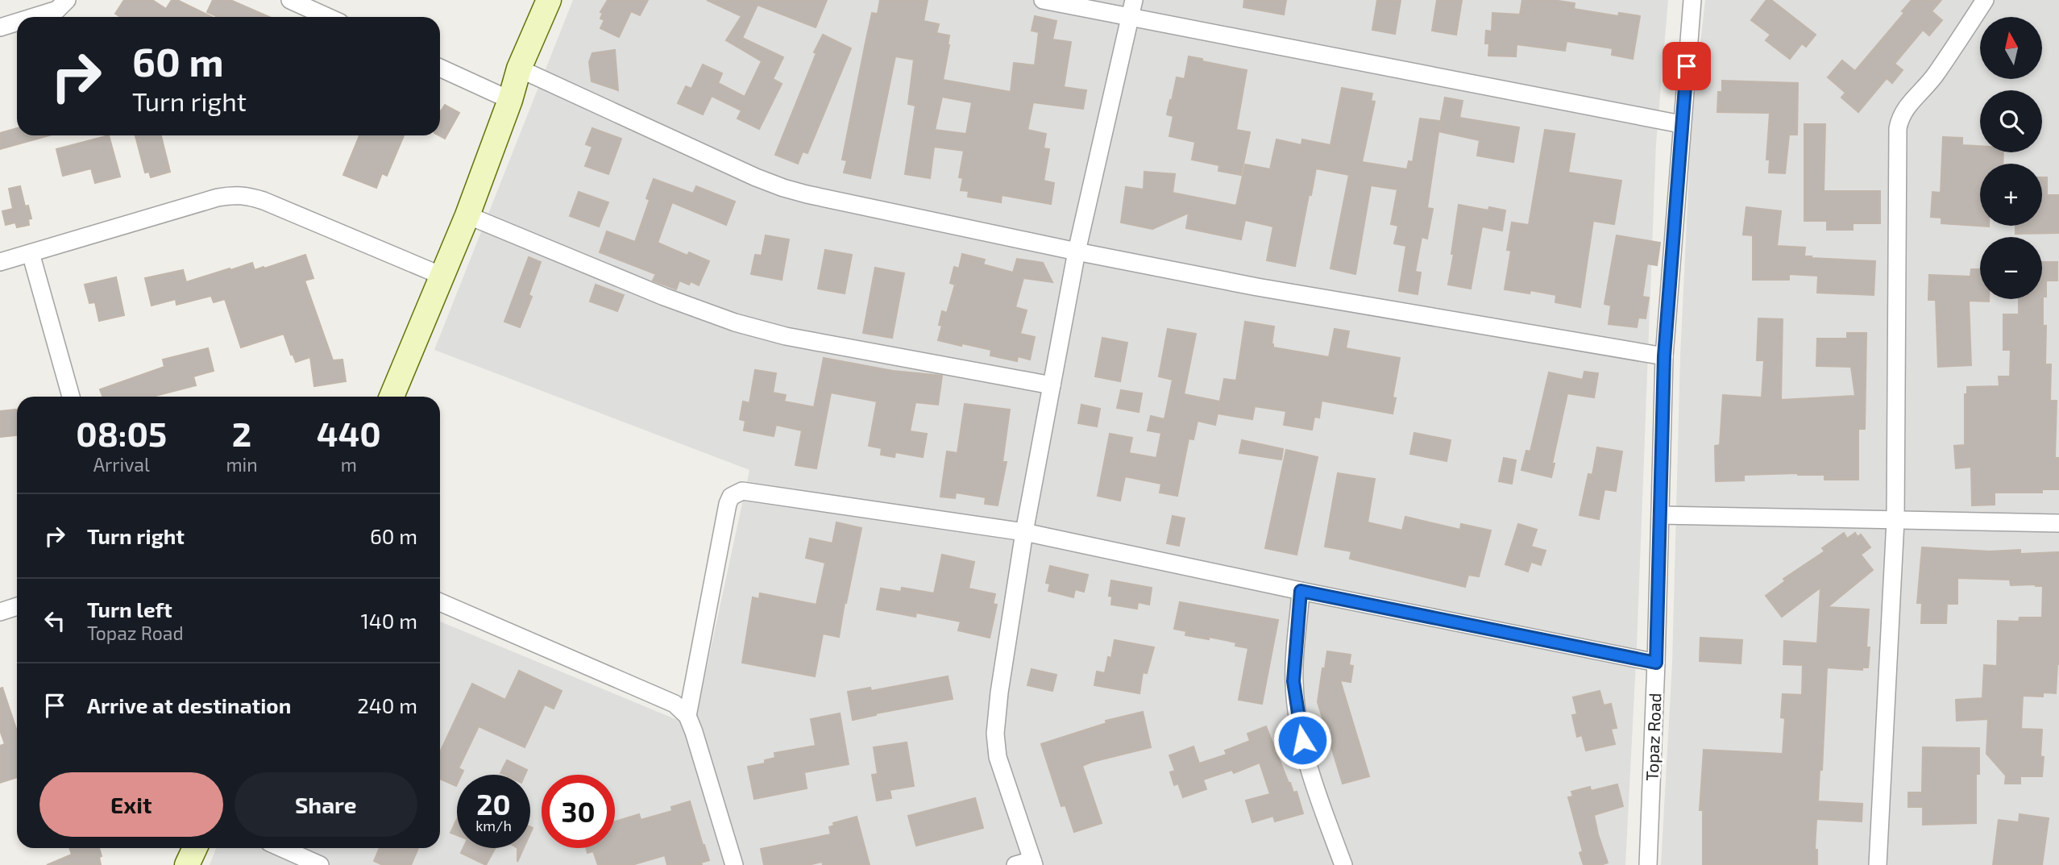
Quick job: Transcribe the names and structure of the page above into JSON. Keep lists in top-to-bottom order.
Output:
{
  "streets": {
    "street": ["Topaz Road"]
  },
  "north": "top",
  "page": {
    "map_buttons": ["+", "−"],
    "turn": ["60 m", "Turn right"],
    "eta": [
      "08:05",
      "Arrival",
      "2",
      "min",
      "440",
      "m"
    ],
    "list": [
      {
        "name": "Turn right",
        "value": "60 m"
      },
      {
        "name": "Turn left",
        "note": "Topaz Road",
        "value": "140 m"
      },
      {
        "name": "Arrive at destination",
        "value": "240 m"
      }
    ],
    "buttons": ["Exit", "Share"],
    "speed": "20 km/h",
    "limit": "30"
  }
}
